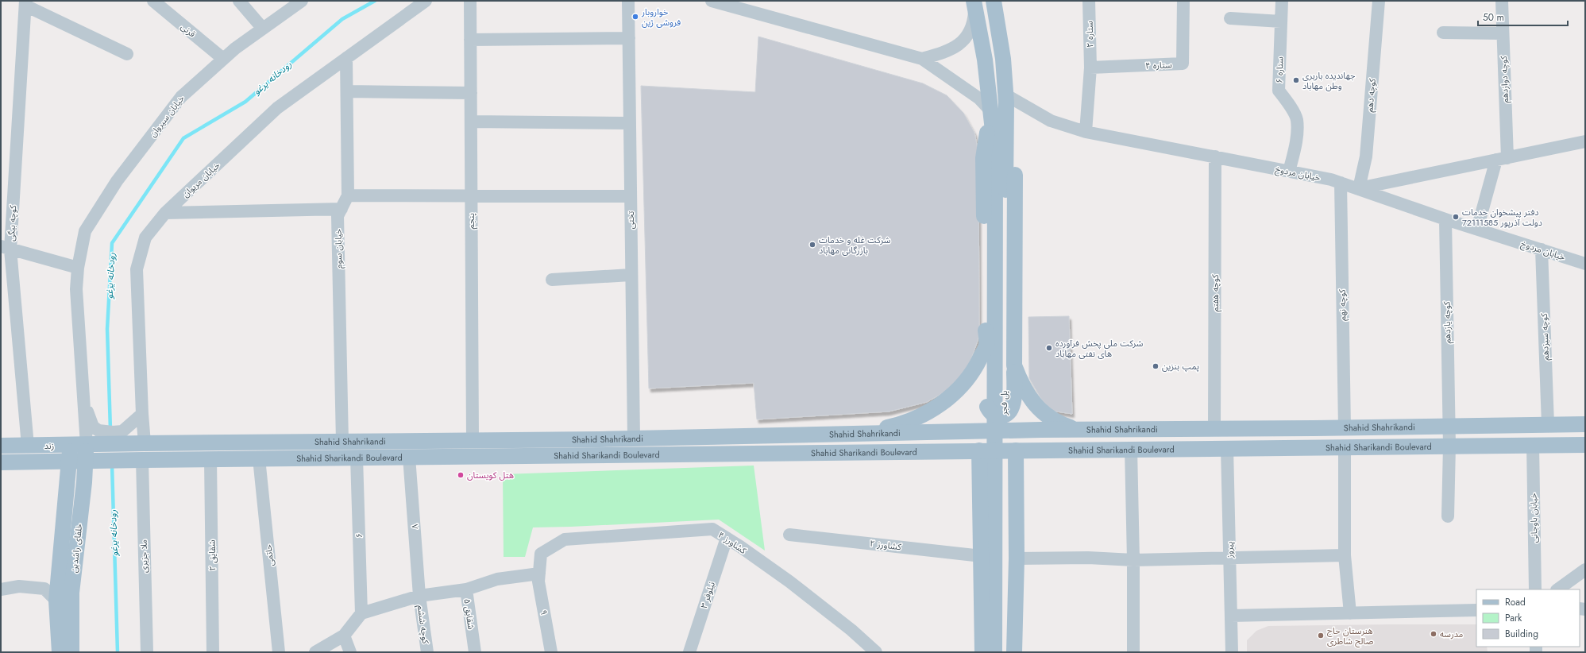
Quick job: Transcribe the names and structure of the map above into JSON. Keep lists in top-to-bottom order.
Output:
{
  "streets": {
    "main road": [
      "پل فجر",
      "Shahid Shahrikandi",
      "زند",
      "Shahid Sharikandi Boulevard",
      "خلفای راشدین"
    ],
    "street": [
      "قرنی",
      "ستاره ۲",
      "ستاره ۴",
      "ستاره ۶",
      "کوچه دوازدهم",
      "کوچه دهم",
      "خیابان سیروان",
      "خیابان مردوخ",
      "خیابان مریوان",
      "تختی",
      "پنجم",
      "کوچه بیگی",
      "خیابان سوم",
      "کوچه هفتم",
      "کوچه نهم",
      "کوچه یازدهم",
      "کوچه سیزدهم",
      "خیابان باوجانی",
      "۸",
      "۶",
      "کشاورز ۴",
      "کشاورز ۲",
      "پیروز",
      "شقایق ۲",
      "حاتمی",
      "ملا جزیری",
      "نیلوفر ۳",
      "۹",
      "شقایق ۵",
      "کوچه ششم"
    ]
  },
  "crossings": [
    ["قرنی", "خیابان سیروان"],
    ["ستاره ۲", "ستاره ۴"],
    ["ستاره ۲", "خیابان مردوخ"],
    ["ستاره ۶", "خیابان مردوخ"],
    ["کوچه دوازدهم", "خیابان مردوخ"],
    ["کوچه دهم", "خیابان مردوخ"],
    ["خیابان مردوخ", "کوچه هفتم"],
    ["خیابان مردوخ", "کوچه نهم"],
    ["خیابان مردوخ", "کوچه یازدهم"],
    ["خیابان مردوخ", "کوچه سیزدهم"],
    ["خیابان مریوان", "خیابان سوم"],
    ["خیابان مریوان", "Shahid Shahrikandi"],
    ["خیابان مریوان", "زند"],
    ["تختی", "Shahid Shahrikandi"],
    ["پنجم", "Shahid Shahrikandi"],
    ["کوچه بیگی", "زند"],
    ["خیابان سوم", "Shahid Shahrikandi"],
    ["کوچه هفتم", "Shahid Shahrikandi"],
    ["کوچه نهم", "Shahid Shahrikandi"],
    ["کوچه یازدهم", "Shahid Shahrikandi"],
    ["کوچه یازدهم", "Shahid Sharikandi Boulevard"],
    ["کوچه سیزدهم", "Shahid Shahrikandi"],
    ["Shahid Shahrikandi", "زند"],
    ["زند", "Shahid Sharikandi Boulevard"],
    ["زند", "خلفای راشدین"],
    ["Shahid Sharikandi Boulevard", "خیابان باوجانی"],
    ["Shahid Sharikandi Boulevard", "۸"],
    ["Shahid Sharikandi Boulevard", "۶"],
    ["Shahid Sharikandi Boulevard", "خلفای راشدین"],
    ["Shahid Sharikandi Boulevard", "پیروز"],
    ["Shahid Sharikandi Boulevard", "شقایق ۲"],
    ["Shahid Sharikandi Boulevard", "حاتمی"],
    ["Shahid Sharikandi Boulevard", "ملا جزیری"],
    ["۸", "کوچه ششم"],
    ["کشاورز ۴", "نیلوفر ۳"],
    ["کشاورز ۴", "۹"],
    ["کشاورز ۴", "شقایق ۵"],
    ["۹", "شقایق ۵"]
  ],
  "water": ["رودخانه یرغو"],
  "places": [
    "خواروبار فروشی ژین",
    "جهاندیده باربری وطن مهاباد",
    "دفتر پیشخوان خدمات دولت آذرپور 72111585",
    "شرکت غله و خدمات بازرگانی مهاباد",
    "شرکت ملی پخش فرآورده های نفتی مهاباد",
    "پمپ بنزین",
    "هتل کویستان",
    "مدرسه",
    "هنرستان حاج صالح شاطری"
  ],
  "legend": ["Road", "Park", "Building"],
  "scale_bar": "50 m"
}
